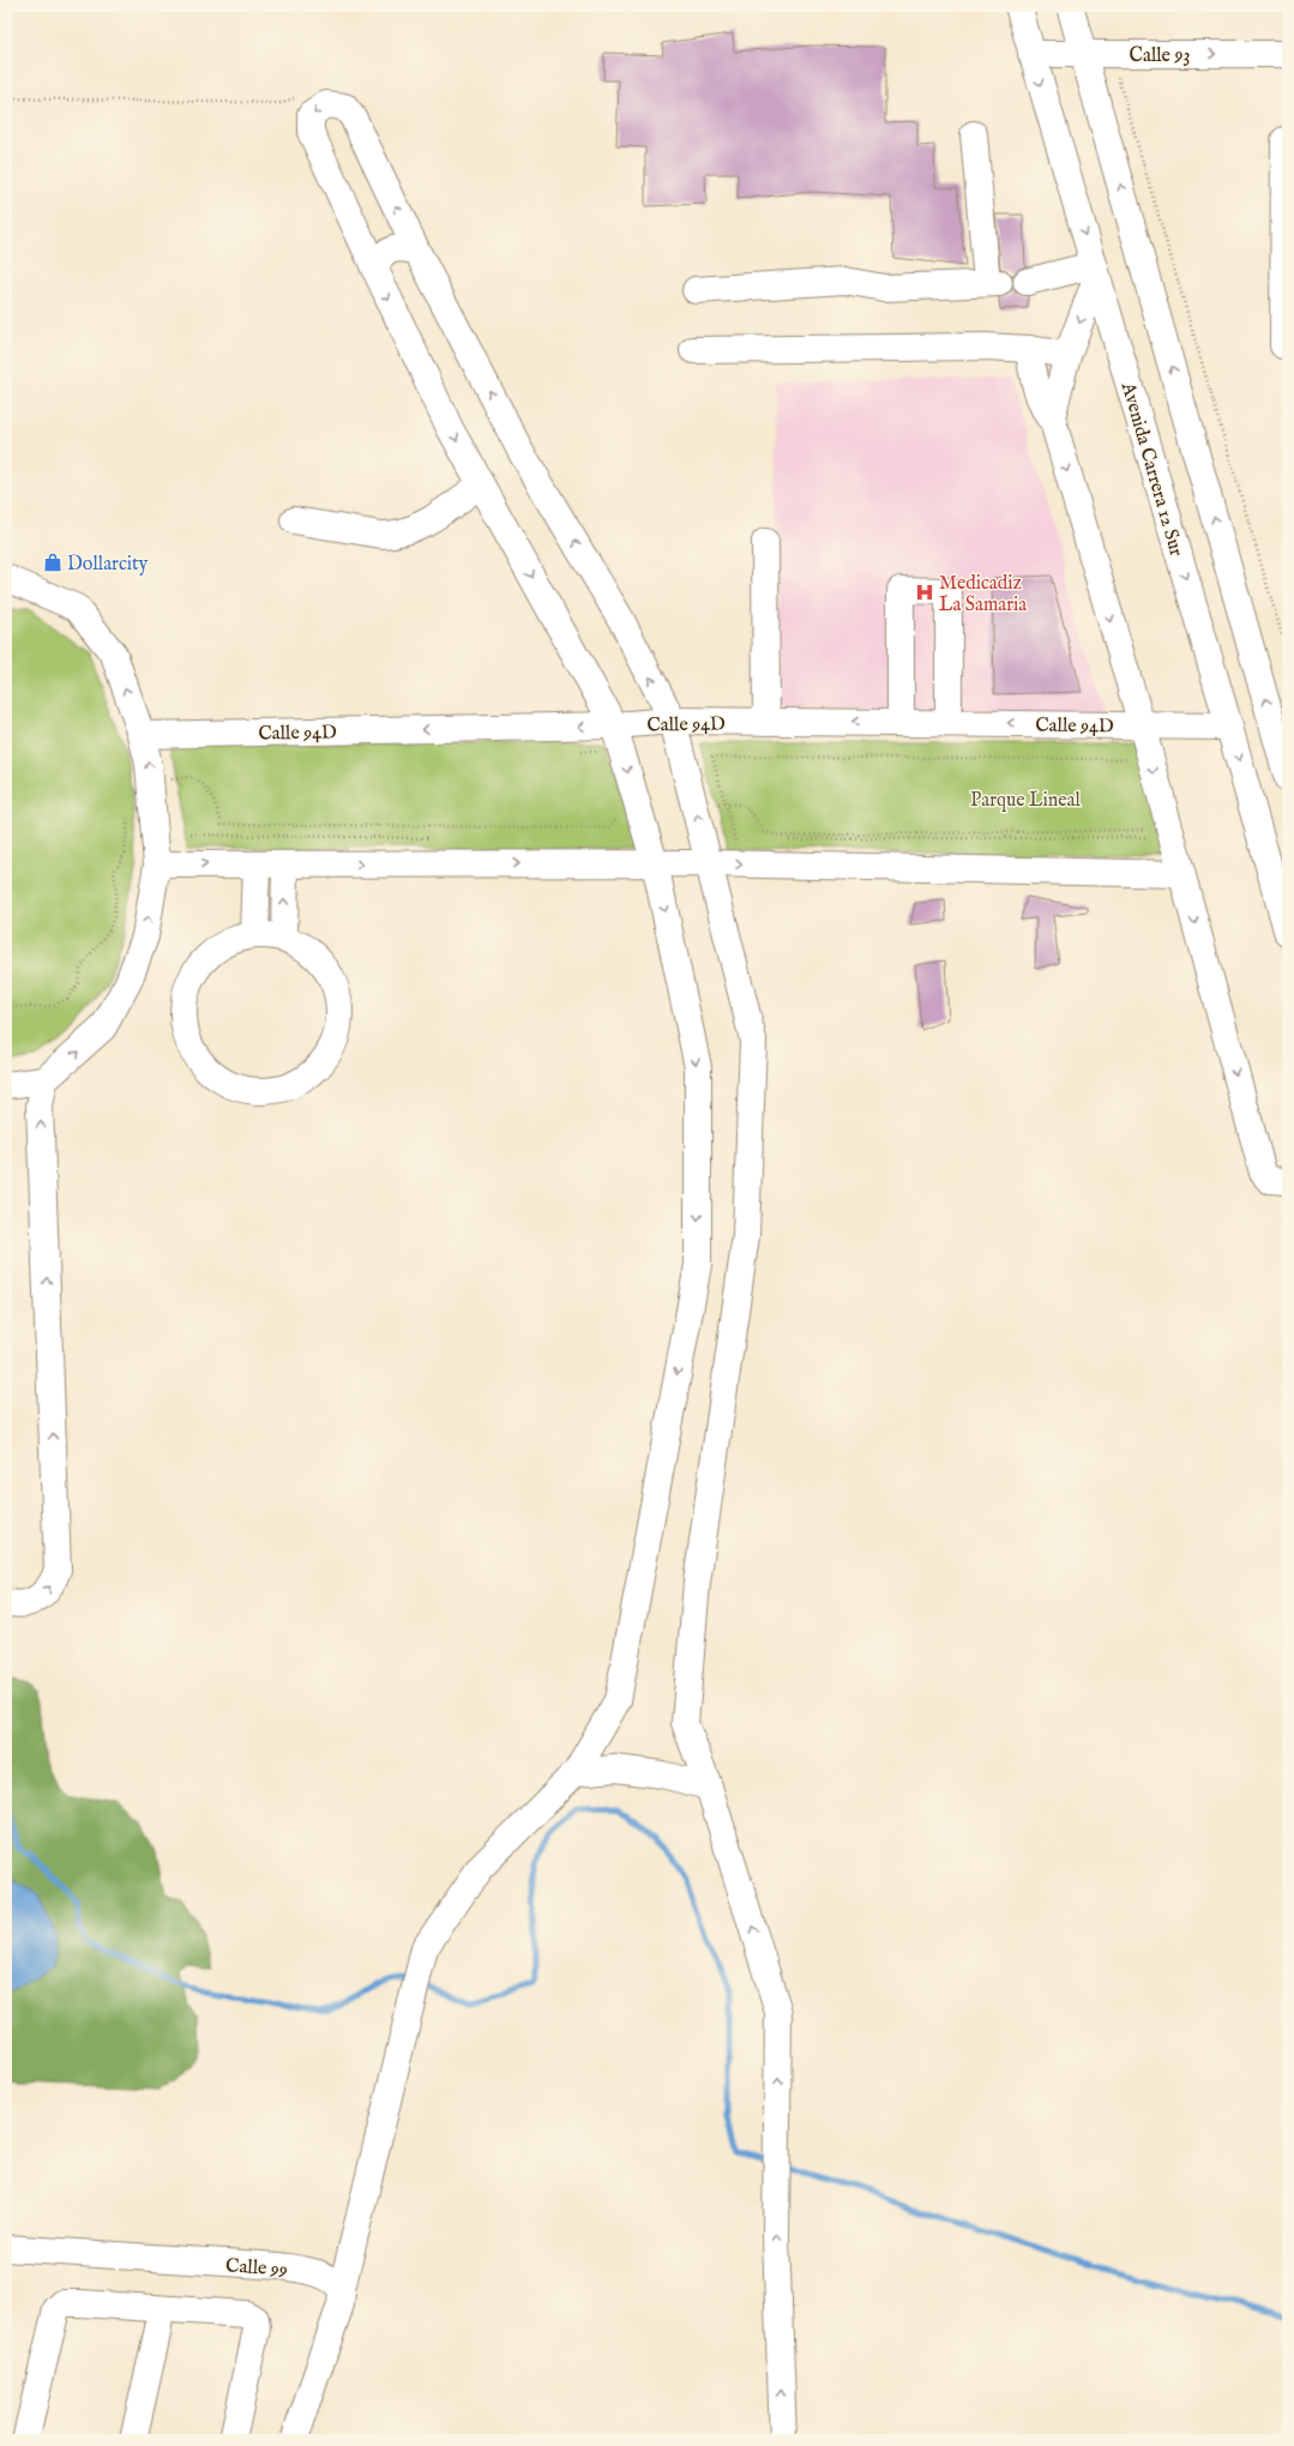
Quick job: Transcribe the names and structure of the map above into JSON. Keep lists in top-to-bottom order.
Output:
{
  "streets": {
    "street": [
      "Calle 93",
      "Avenida Carrera 12 Sur",
      "Calle 94D",
      "Calle 99"
    ]
  },
  "crossings": [
    ["Calle 93", "Avenida Carrera 12 Sur"],
    ["Avenida Carrera 12 Sur", "Calle 94D"]
  ],
  "one_way": ["Calle 93"],
  "parks": ["Parque Lineal"],
  "places": {
    "shop": ["Dollarcity"],
    "hospital": ["Medicadiz La Samaria"]
  }
}
